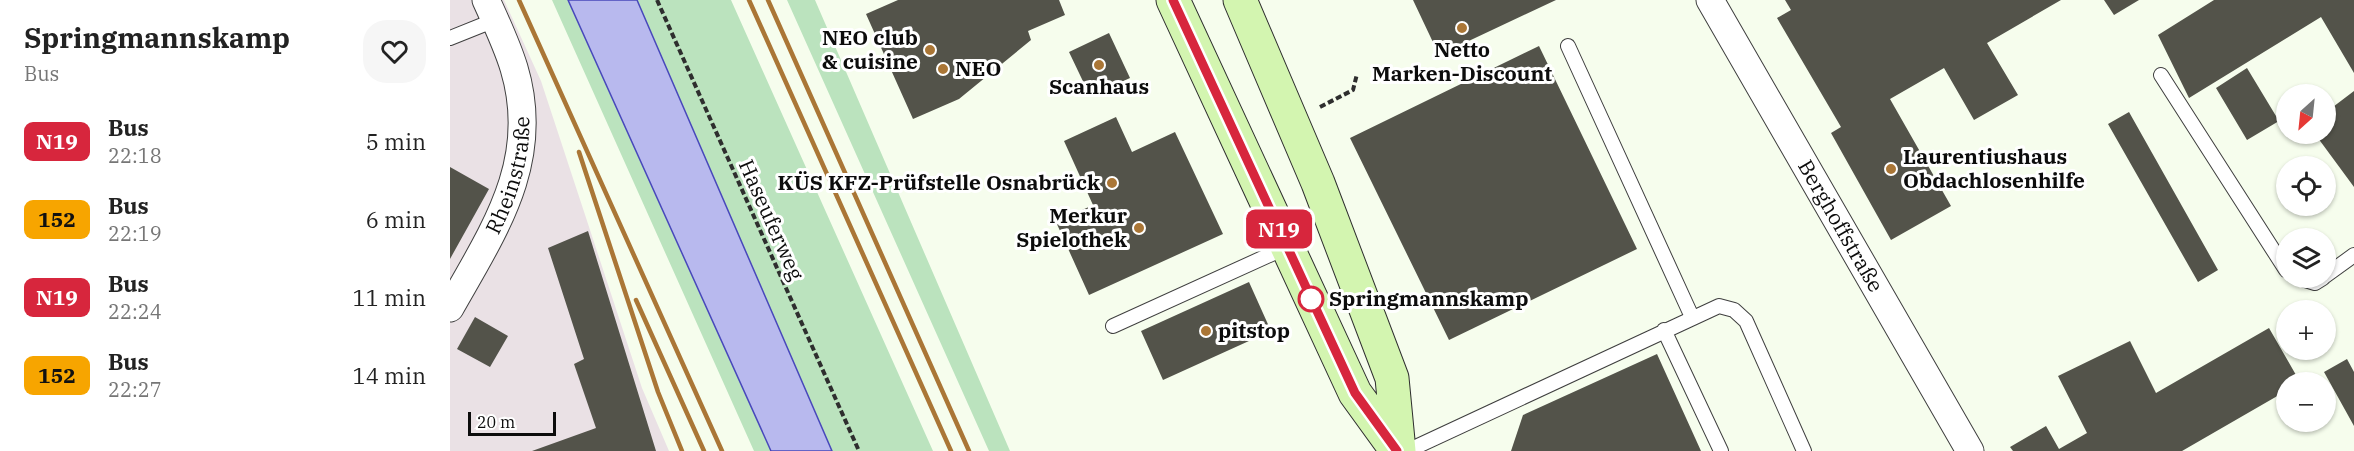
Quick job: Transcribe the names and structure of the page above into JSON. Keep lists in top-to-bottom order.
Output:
{
  "streets": {
    "street": ["Rheinstraße", "Berghoffstraße"],
    "path": ["Haseuferweg"]
  },
  "places": [
    "Netto Marken-Discount",
    "NEO club & cuisine",
    "Scanhaus",
    "NEO",
    "Laurentiushaus Obdachlosenhilfe",
    "KÜS KFZ-Prüfstelle Osnabrück",
    "Merkur Spielothek",
    "Springmannskamp",
    "pitstop"
  ],
  "lines": ["bus line N19"],
  "scale_bar": "20 m",
  "north": "bottom left",
  "page": {
    "heading": ["Springmannskamp", "Bus"],
    "on_map": "N19",
    "map_buttons": ["+", "−"],
    "list": [
      {
        "mark": "N19",
        "name": "Bus",
        "note": "22:18",
        "value": "5 min"
      },
      {
        "mark": "152",
        "name": "Bus",
        "note": "22:19",
        "value": "6 min"
      },
      {
        "mark": "N19",
        "name": "Bus",
        "note": "22:24",
        "value": "11 min"
      },
      {
        "mark": "152",
        "name": "Bus",
        "note": "22:27",
        "value": "14 min"
      }
    ],
    "scale": "20 m"
  }
}
